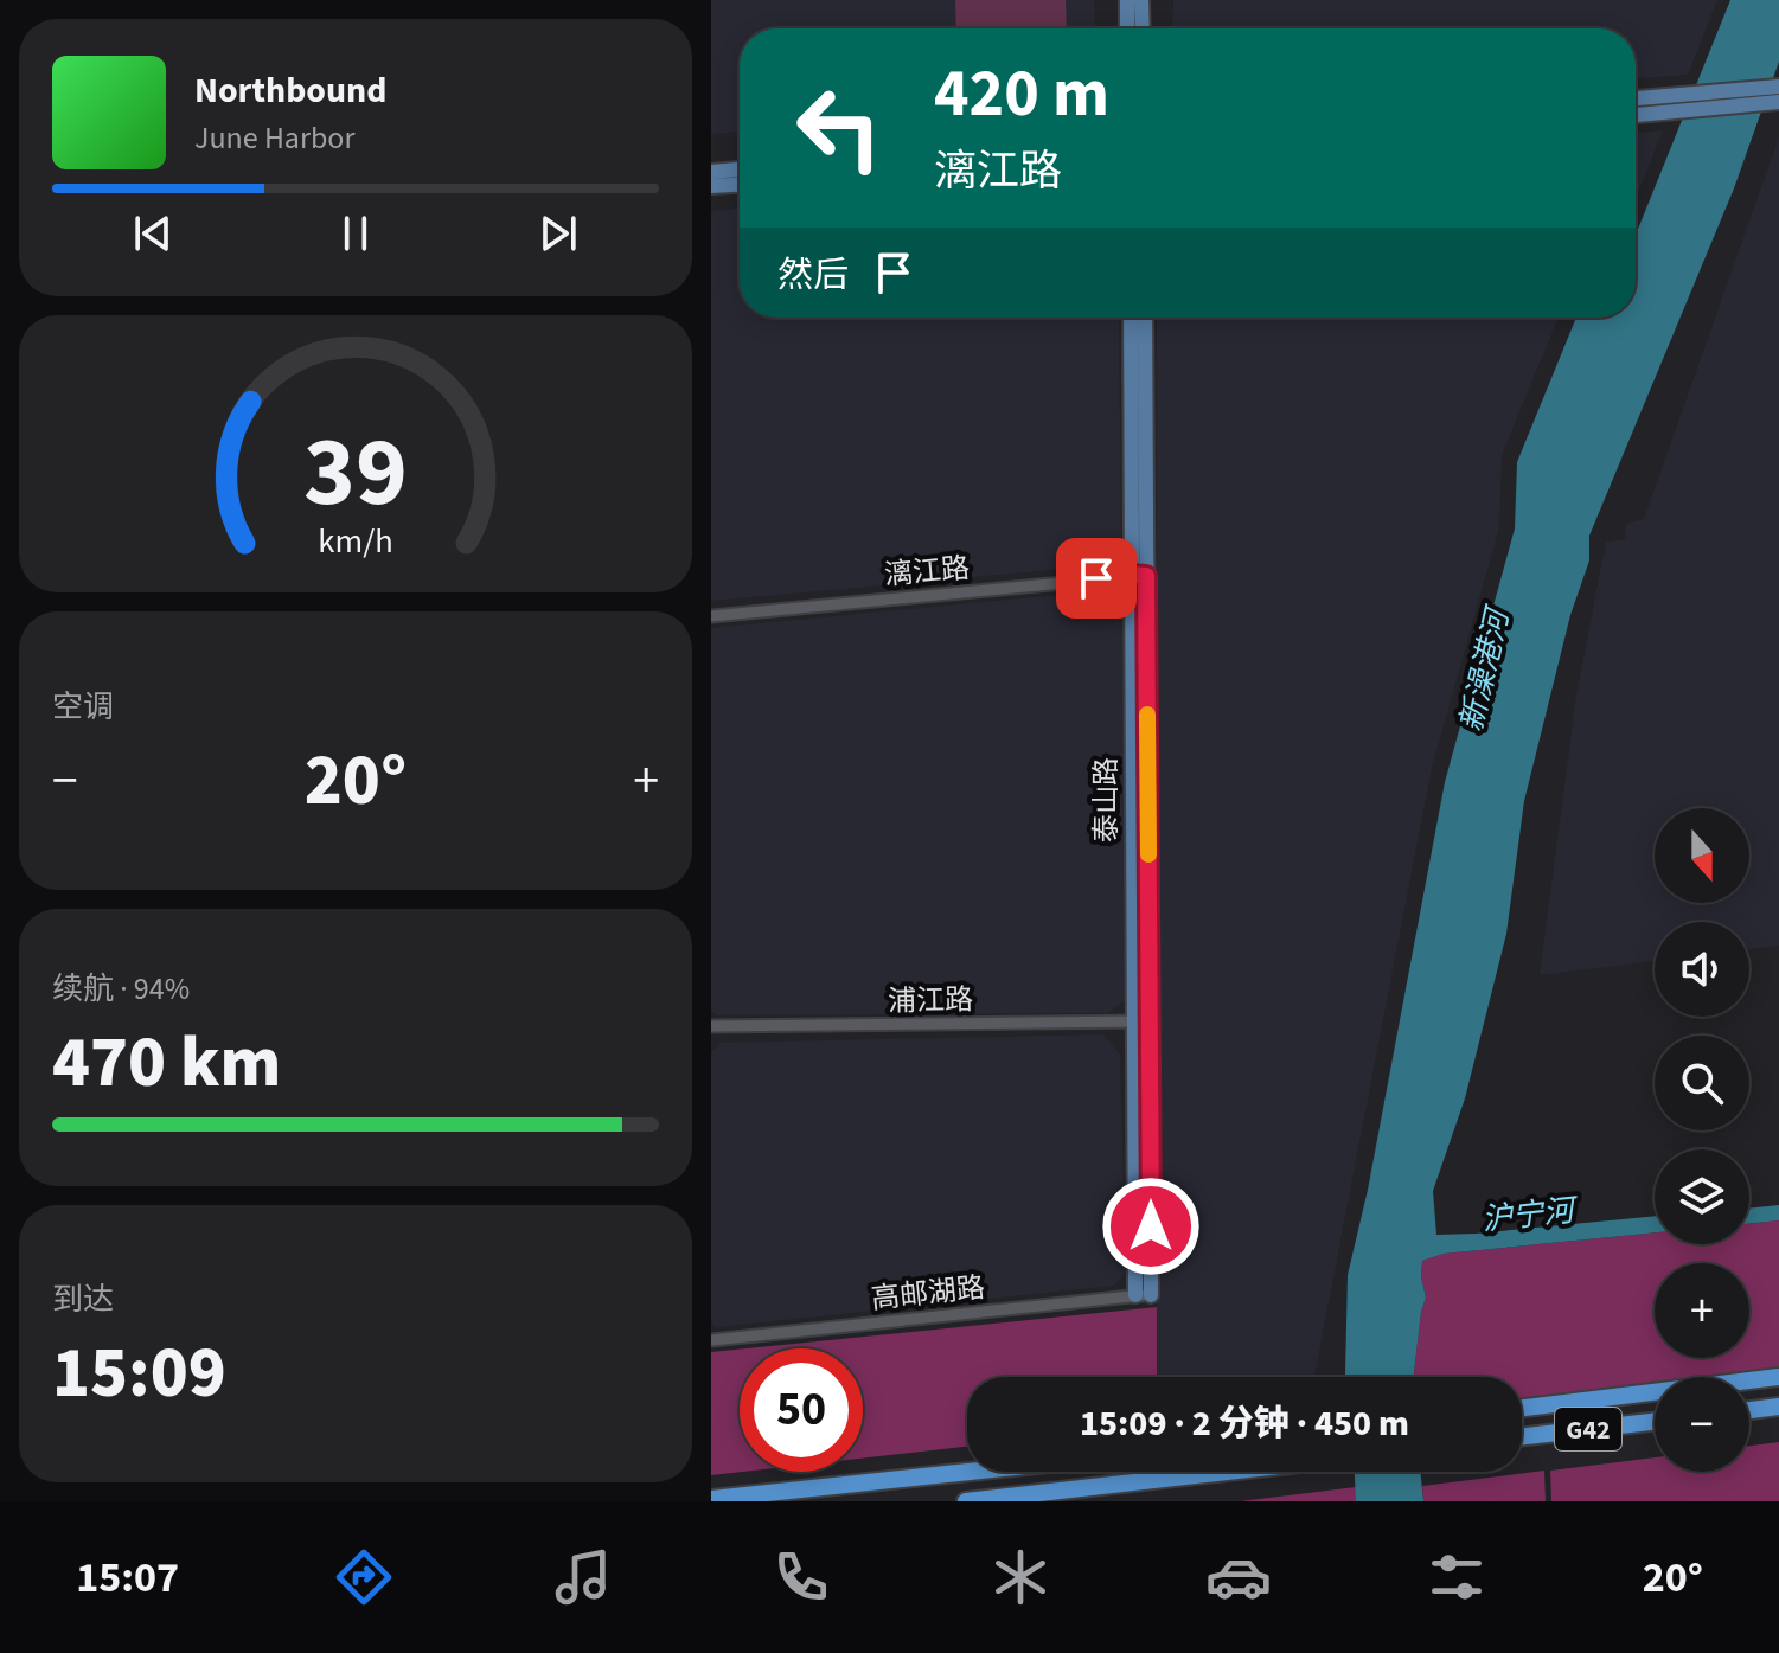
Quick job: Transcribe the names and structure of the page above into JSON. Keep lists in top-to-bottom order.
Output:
{
  "streets": {
    "highway": ["G42"],
    "main road": ["泰山路"],
    "street": ["漓江路", "浦江路", "高邮湖路"]
  },
  "crossings": [
    ["漓江路", "泰山路"],
    ["泰山路", "浦江路"],
    ["泰山路", "高邮湖路"]
  ],
  "water": ["新澡港河", "沪宁河"],
  "north": "bottom",
  "page": {
    "turn": ["420 m", "漓江路"],
    "song": ["Northbound", "June Harbor"],
    "then": "然后",
    "tile": [
      "空调",
      ["续航 · 94%", "470 km"],
      ["到达", "15:09"]
    ],
    "heat": ["−", "20°", "+"],
    "map_buttons": ["+", "−"],
    "limit": "50",
    "trip": "15:09 · 2 分钟 · 450 m",
    "tabs": ["15:07", "20°"],
    "gauge": ["39", "km/h"]
  }
}
